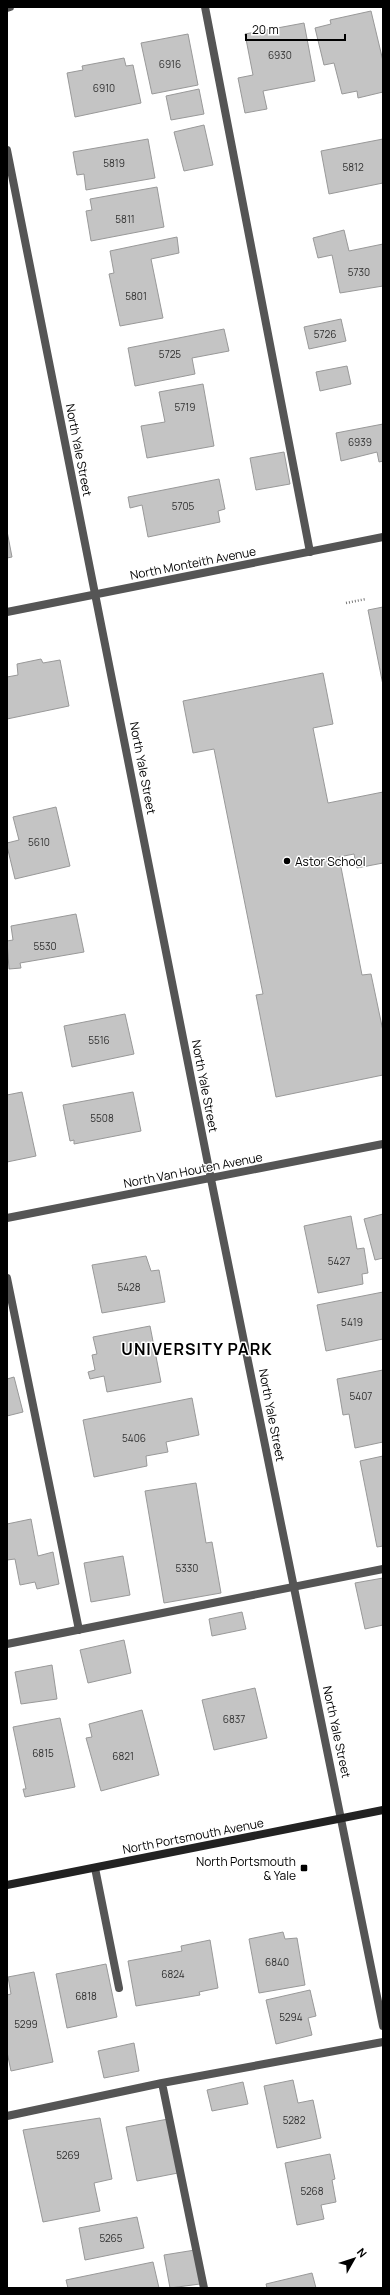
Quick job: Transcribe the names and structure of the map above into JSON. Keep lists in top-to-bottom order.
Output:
{
  "streets": {
    "street": [
      "North Yale Street",
      "North Monteith Avenue",
      "North Van Houten Avenue",
      "North Portsmouth Avenue"
    ]
  },
  "crossings": [
    ["North Yale Street", "North Monteith Avenue"],
    ["North Yale Street", "North Van Houten Avenue"],
    ["North Yale Street", "North Portsmouth Avenue"]
  ],
  "districts": ["UNIVERSITY PARK"],
  "places": {
    "other": ["Astor School"],
    "transit": ["North Portsmouth & Yale"]
  },
  "house_numbers": [
    "6930",
    "6916",
    "6910",
    "5819",
    "5812",
    "5811",
    "5730",
    "5801",
    "5726",
    "5725",
    "5719",
    "6939",
    "5705",
    "5610",
    "5530",
    "5516",
    "5508",
    "5427",
    "5428",
    "5419",
    "5407",
    "5406",
    "5330",
    "6837",
    "6815",
    "6821",
    "6840",
    "6824",
    "6818",
    "5294",
    "5299",
    "5282",
    "5269",
    "5268",
    "5265"
  ],
  "scale_bar": "20 m",
  "north": "top right"
}
